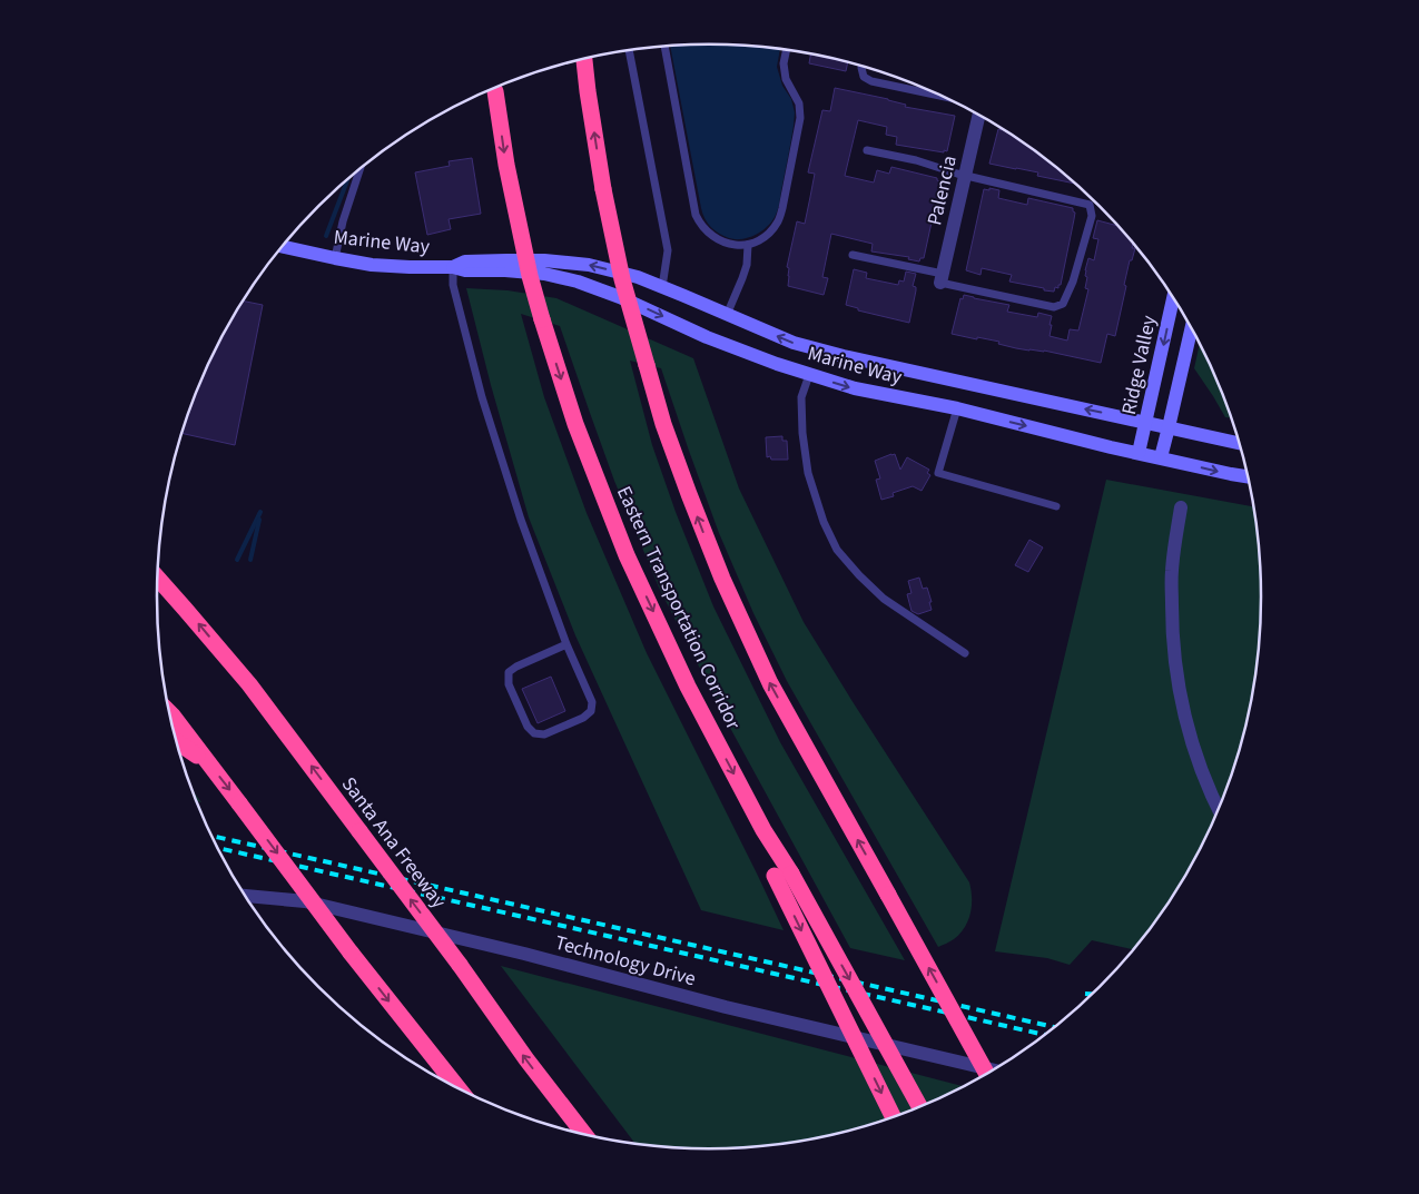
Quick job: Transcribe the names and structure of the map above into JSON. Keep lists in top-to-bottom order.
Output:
{
  "streets": {
    "highway": ["Eastern Transportation Corridor", "Santa Ana Freeway"],
    "main road": ["Marine Way", "Ridge Valley"],
    "street": ["Palencia", "Technology Drive"]
  },
  "crossings": [
    ["Marine Way", "Ridge Valley"]
  ]
}
